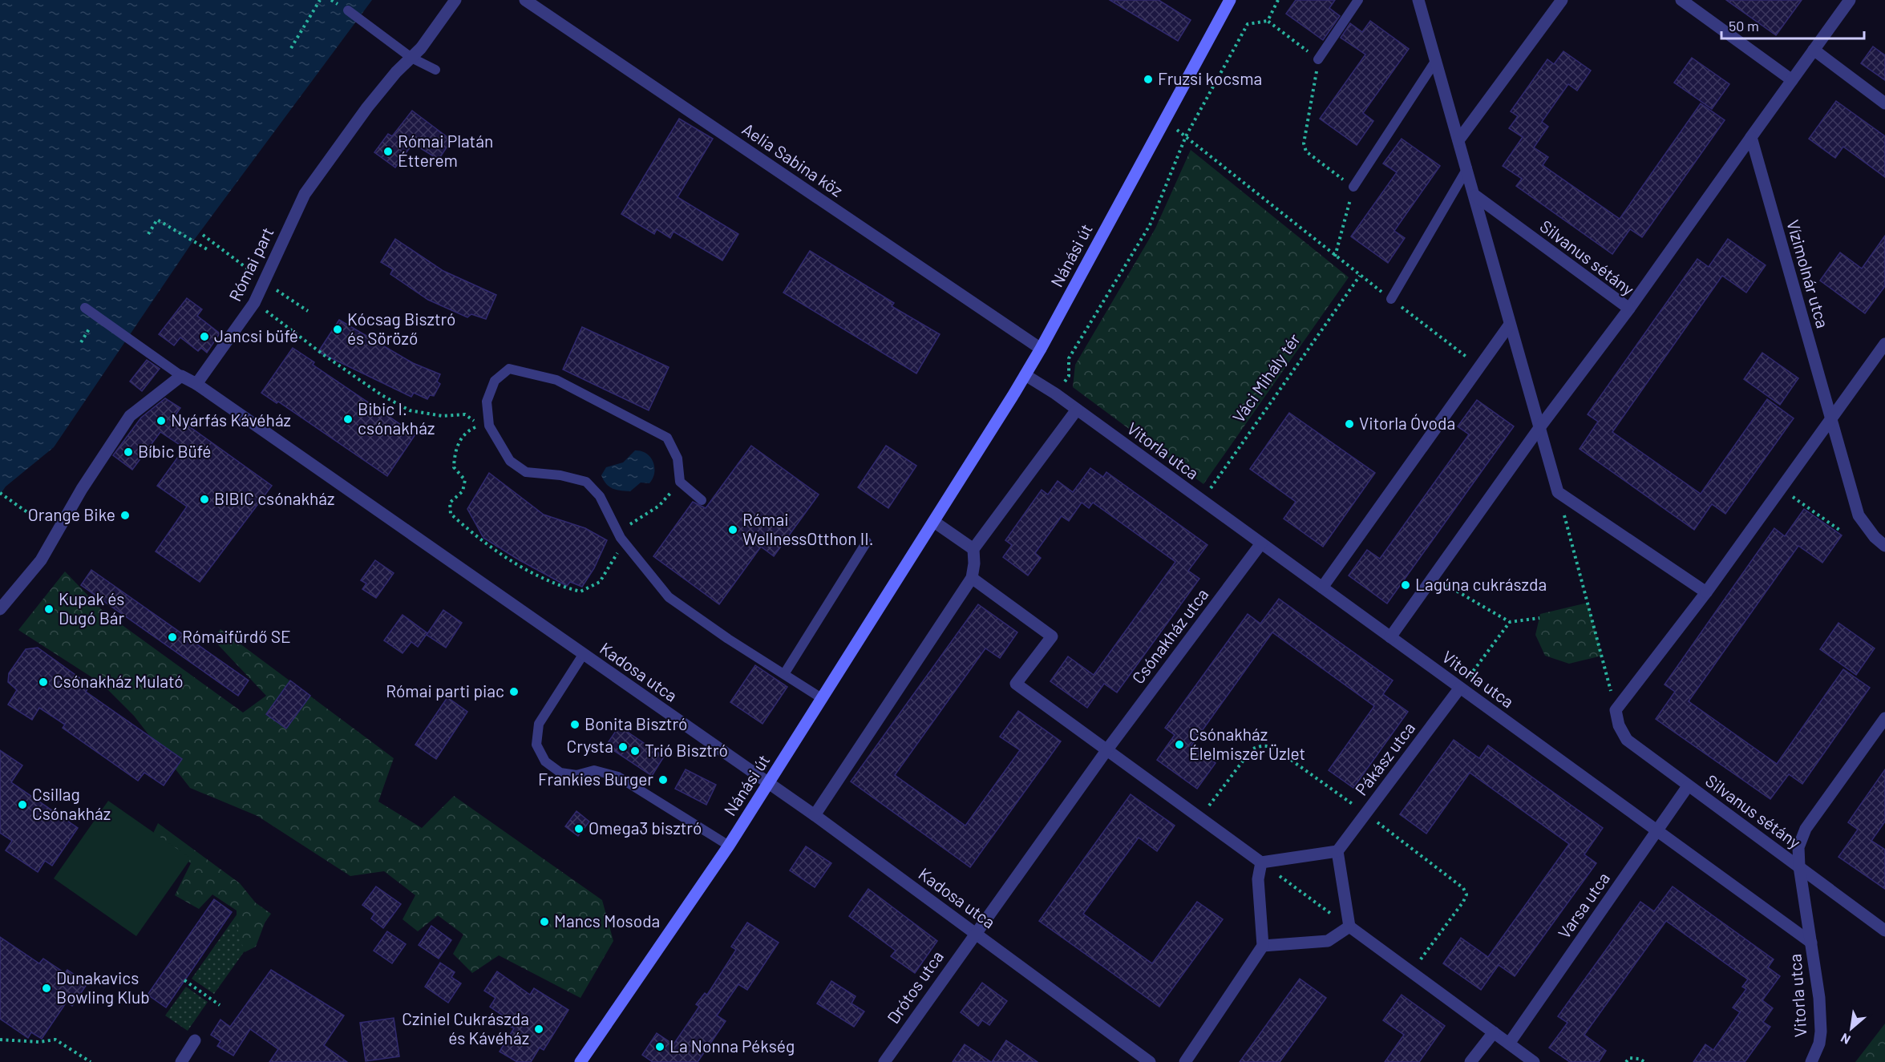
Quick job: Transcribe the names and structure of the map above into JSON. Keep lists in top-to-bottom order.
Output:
{
  "streets": {
    "street": [
      "Aelia Sabina köz",
      "Nánási út",
      "Silvanus sétány",
      "Római part",
      "Vízimolnár utca",
      "Vitorla utca",
      "Csónakház utca",
      "Kadosa utca",
      "Pákász utca",
      "Varsa utca",
      "Drótos utca"
    ],
    "path": ["Váci Mihály tér"]
  },
  "crossings": [
    ["Aelia Sabina köz", "Nánási út"],
    ["Nánási út", "Vitorla utca"],
    ["Nánási út", "Kadosa utca"],
    ["Silvanus sétány", "Varsa utca"],
    ["Római part", "Kadosa utca"],
    ["Váci Mihály tér", "Vitorla utca"],
    ["Vitorla utca", "Csónakház utca"],
    ["Vitorla utca", "Pákász utca"],
    ["Vitorla utca", "Varsa utca"],
    ["Csónakház utca", "Kadosa utca"],
    ["Csónakház utca", "Drótos utca"],
    ["Kadosa utca", "Drótos utca"]
  ],
  "places": [
    "Fruzsi kocsma",
    "Római Platán Étterem",
    "Kócsag Bisztró és Söröző",
    "Jancsi büfé",
    "Bibic I. csónakház",
    "Nyárfás Kávéház",
    "Vitorla Óvoda",
    "Bíbic Büfé",
    "BIBIC csónakház",
    "Orange Bike",
    "Római WellnessOtthon II.",
    "Lagúna cukrászda",
    "Kupak és Dugó Bár",
    "Rómaifürdő SE",
    "Csónakház Mulató",
    "Római parti piac",
    "Bonita Bisztró",
    "Csónakház Élelmiszer Üzlet",
    "Crysta",
    "Trió Bisztró",
    "Frankies Burger",
    "Csillag Csónakház",
    "Omega3 bisztró",
    "Mancs Mosoda",
    "Dunakavics Bowling Klub",
    "Cziniel Cukrászda és Kávéház",
    "La Nonna Pékség"
  ],
  "scale_bar": "50 m",
  "north": "bottom left"
}
